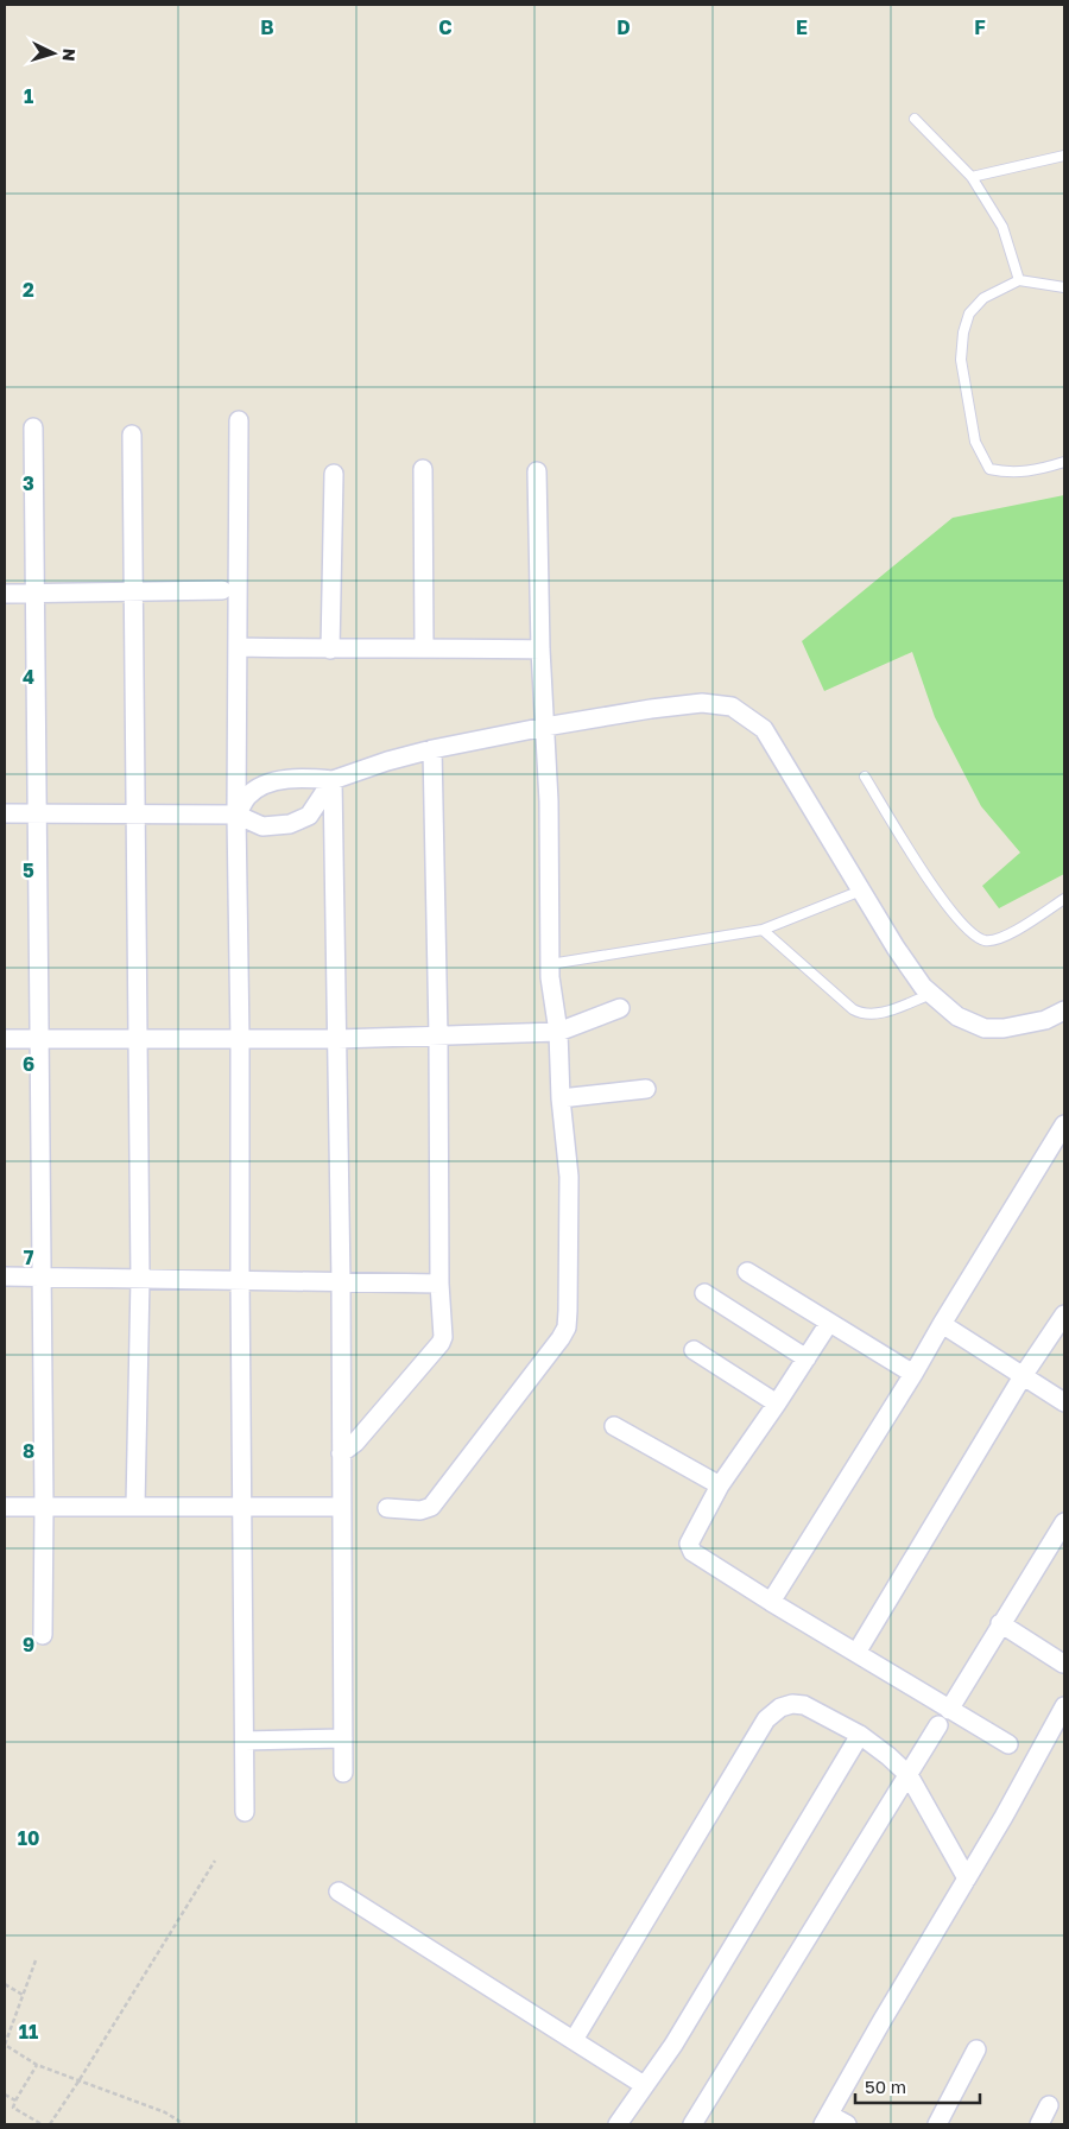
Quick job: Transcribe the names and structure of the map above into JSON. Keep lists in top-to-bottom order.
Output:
{
  "scale_bar": "50 m",
  "north": "right",
  "grid": {
    "columns": [
      "B",
      "C",
      "D",
      "E",
      "F"
    ],
    "rows": [
      "1",
      "2",
      "3",
      "4",
      "5",
      "6",
      "7",
      "8",
      "9",
      "10",
      "11"
    ]
  }
}
